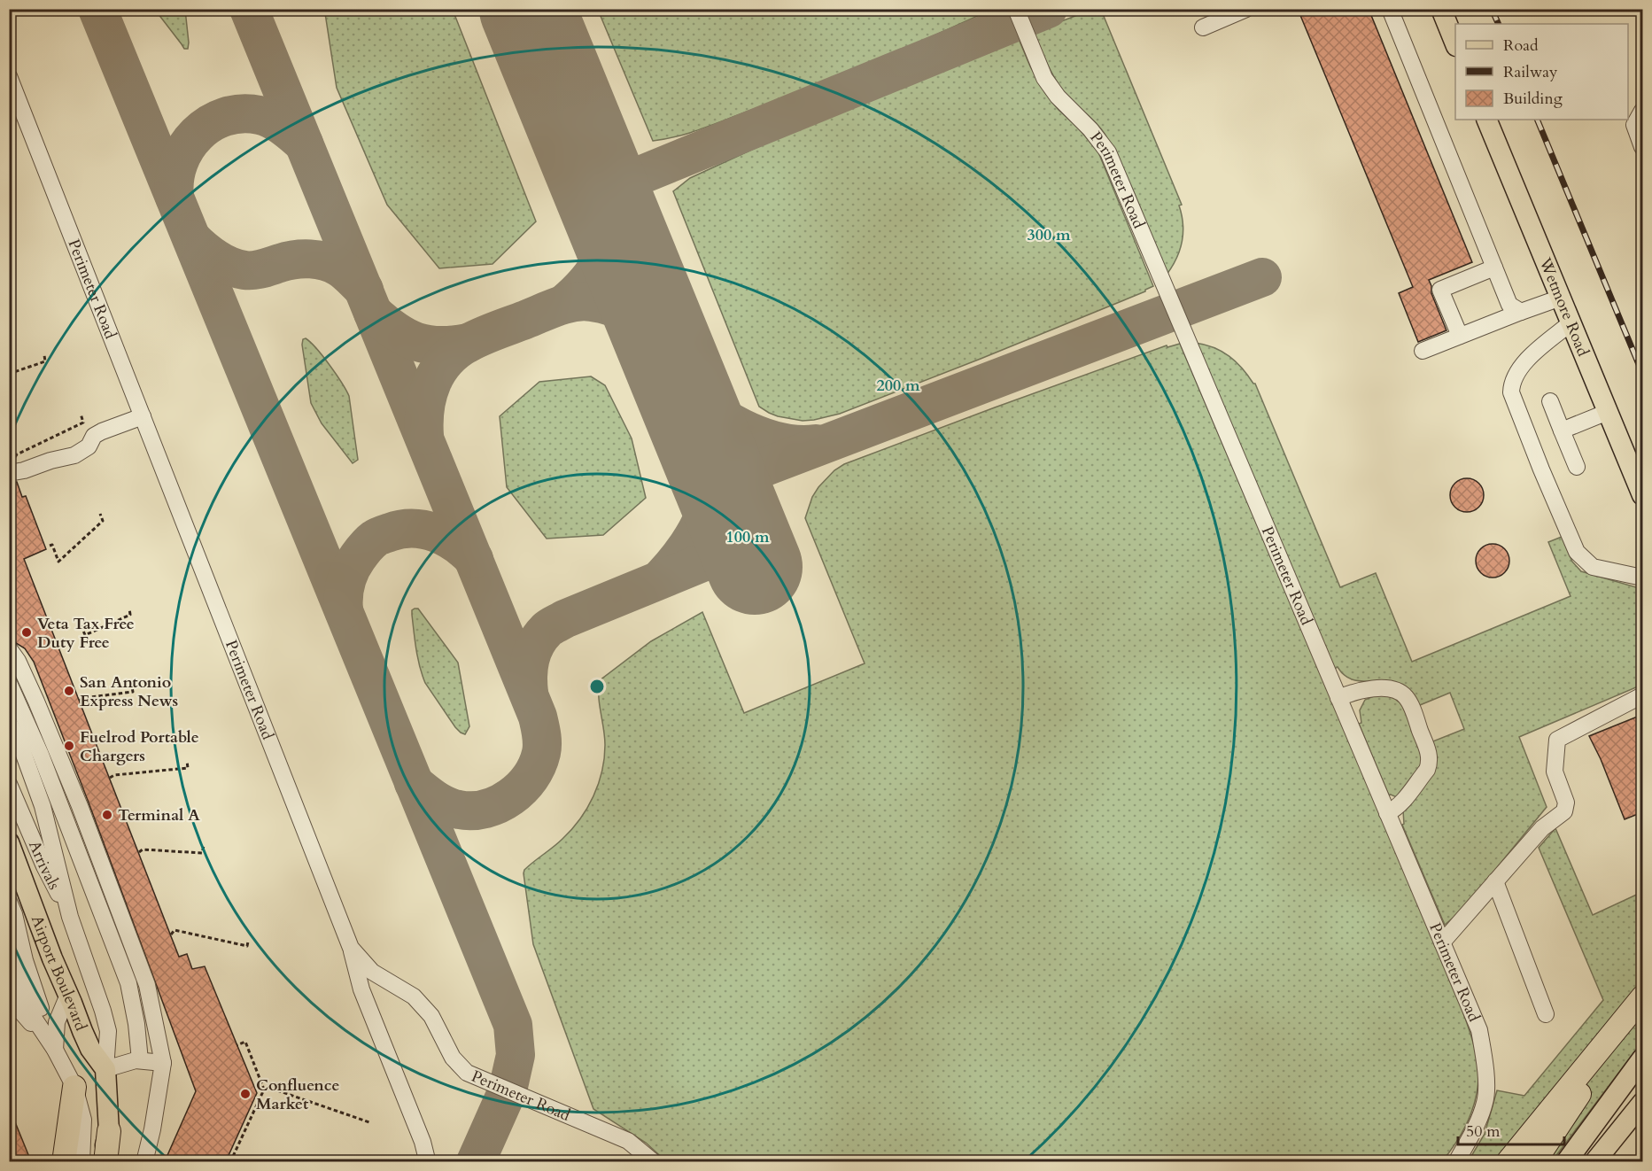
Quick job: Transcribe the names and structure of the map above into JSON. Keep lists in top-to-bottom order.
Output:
{
  "streets": {
    "main road": ["Wetmore Road", "Airport Boulevard"],
    "street": ["Perimeter Road", "Arrivals"]
  },
  "places": [
    "Veta Tax Free Duty Free",
    "San Antonio Express News",
    "Fuelrod Portable Chargers",
    "Terminal A",
    "Confluence Market"
  ],
  "legend": ["Road", "Railway", "Building"],
  "scale_bar": "50 m",
  "rings": ["300 m", "200 m", "100 m"]
}
